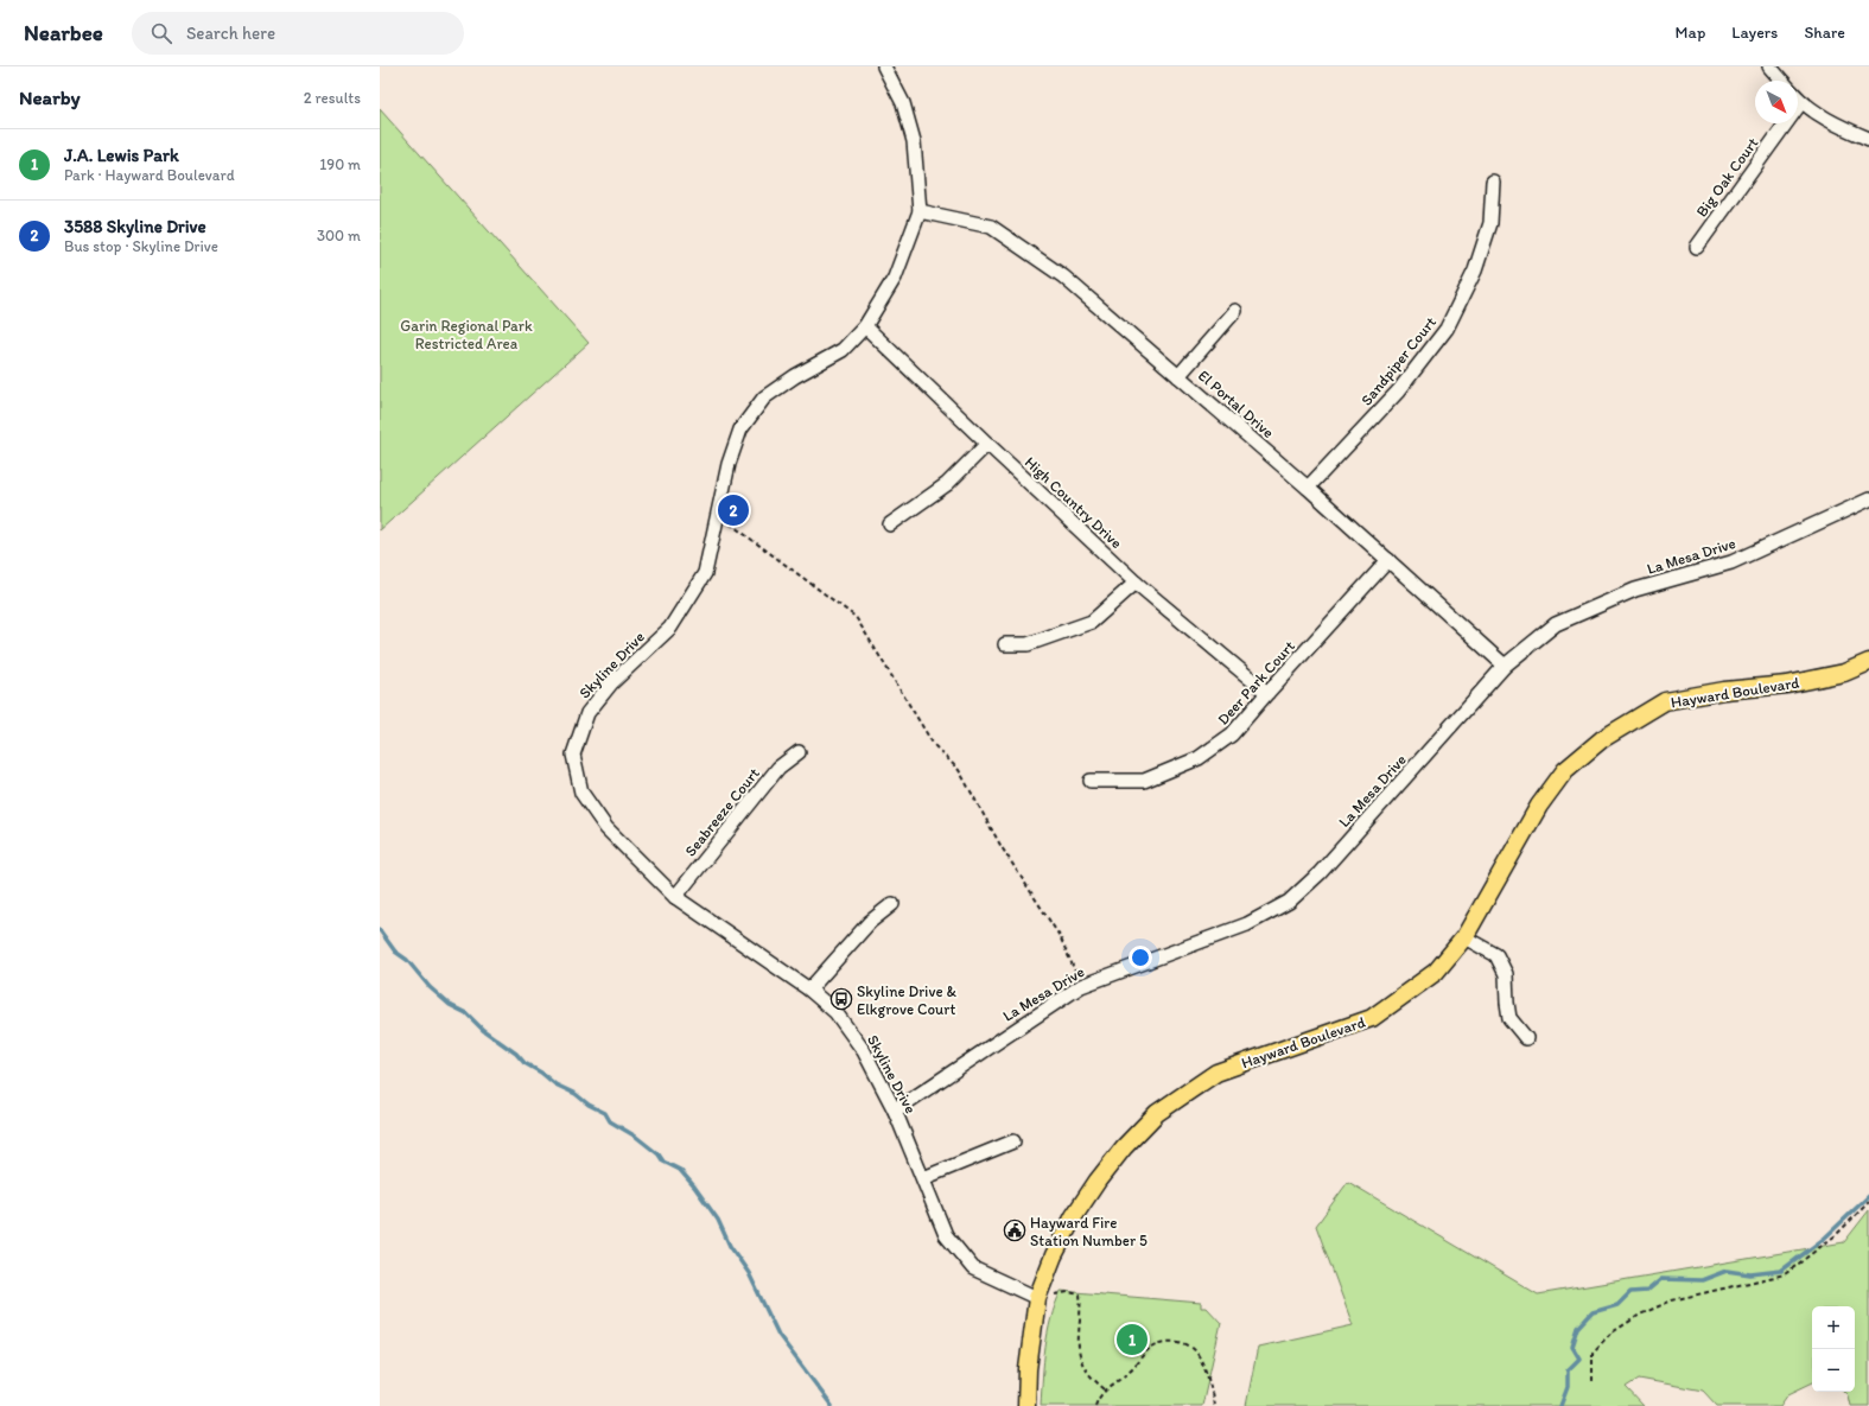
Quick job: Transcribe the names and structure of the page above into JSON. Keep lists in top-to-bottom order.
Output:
{
  "streets": {
    "main road": ["Hayward Boulevard"],
    "street": [
      "Big Oak Court",
      "Sandpiper Court",
      "El Portal Drive",
      "High Country Drive",
      "La Mesa Drive",
      "Skyline Drive",
      "Deer Park Court",
      "Seabreeze Court"
    ]
  },
  "crossings": [
    ["Sandpiper Court", "El Portal Drive"],
    ["El Portal Drive", "La Mesa Drive"],
    ["El Portal Drive", "Skyline Drive"],
    ["El Portal Drive", "Deer Park Court"],
    ["High Country Drive", "Skyline Drive"],
    ["High Country Drive", "Deer Park Court"],
    ["La Mesa Drive", "Skyline Drive"],
    ["Skyline Drive", "Hayward Boulevard"],
    ["Skyline Drive", "Seabreeze Court"]
  ],
  "parks": ["Garin Regional Park Restricted Area"],
  "places": {
    "bus stop": ["Skyline Drive & Elkgrove Court"],
    "public building": ["Hayward Fire Station Number 5"]
  },
  "north": "bottom right",
  "page": {
    "header": "Nearbee",
    "search": "Search here",
    "nav": ["Map", "Layers", "Share"],
    "heading": ["Nearby", "2 results"],
    "list": [
      {
        "mark": "1",
        "name": "J.A. Lewis Park",
        "note": "Park · Hayward Boulevard",
        "value": "190 m"
      },
      {
        "mark": "2",
        "name": "3588 Skyline Drive",
        "note": "Bus stop · Skyline Drive",
        "value": "300 m"
      }
    ],
    "pins": ["2", "1"],
    "map_buttons": ["+", "−"]
  }
}
